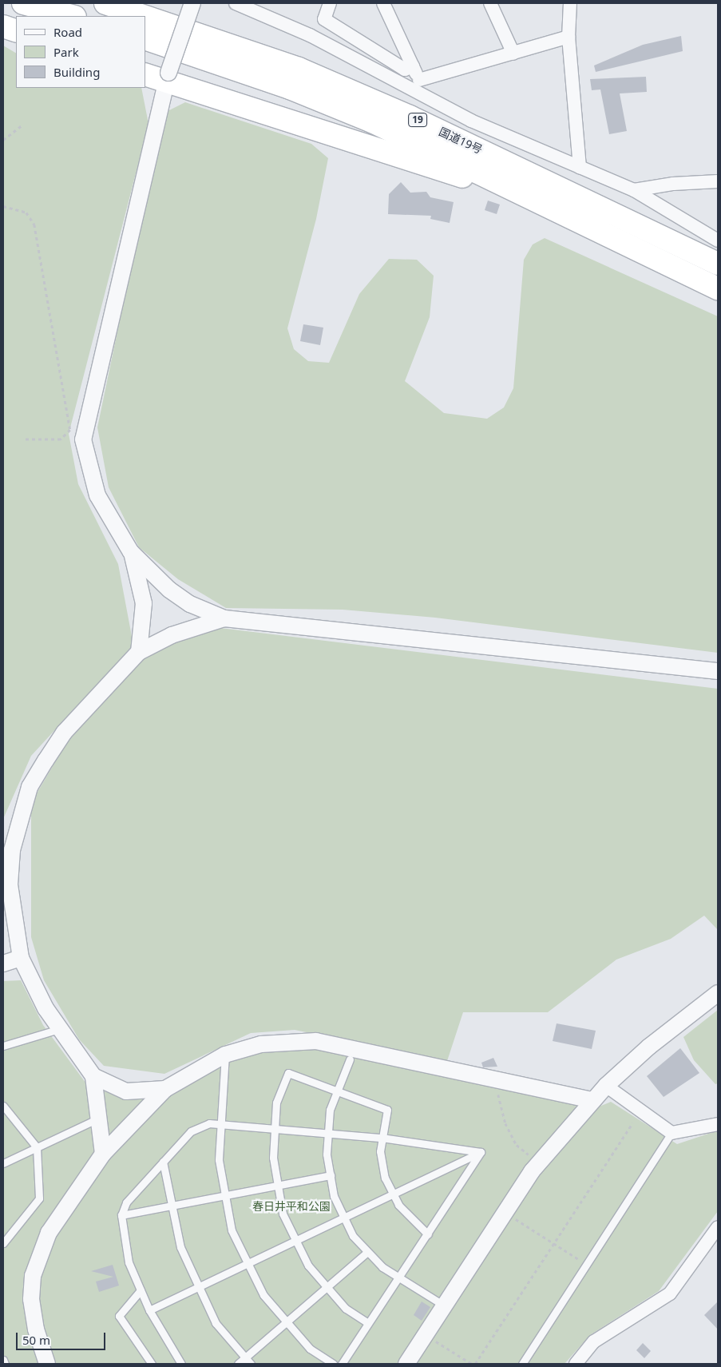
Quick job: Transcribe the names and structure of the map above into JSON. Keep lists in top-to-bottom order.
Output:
{
  "streets": {
    "highway": ["19", "国道19号"]
  },
  "parks": ["春日井平和公園"],
  "legend": ["Road", "Park", "Building"],
  "scale_bar": "50 m"
}
